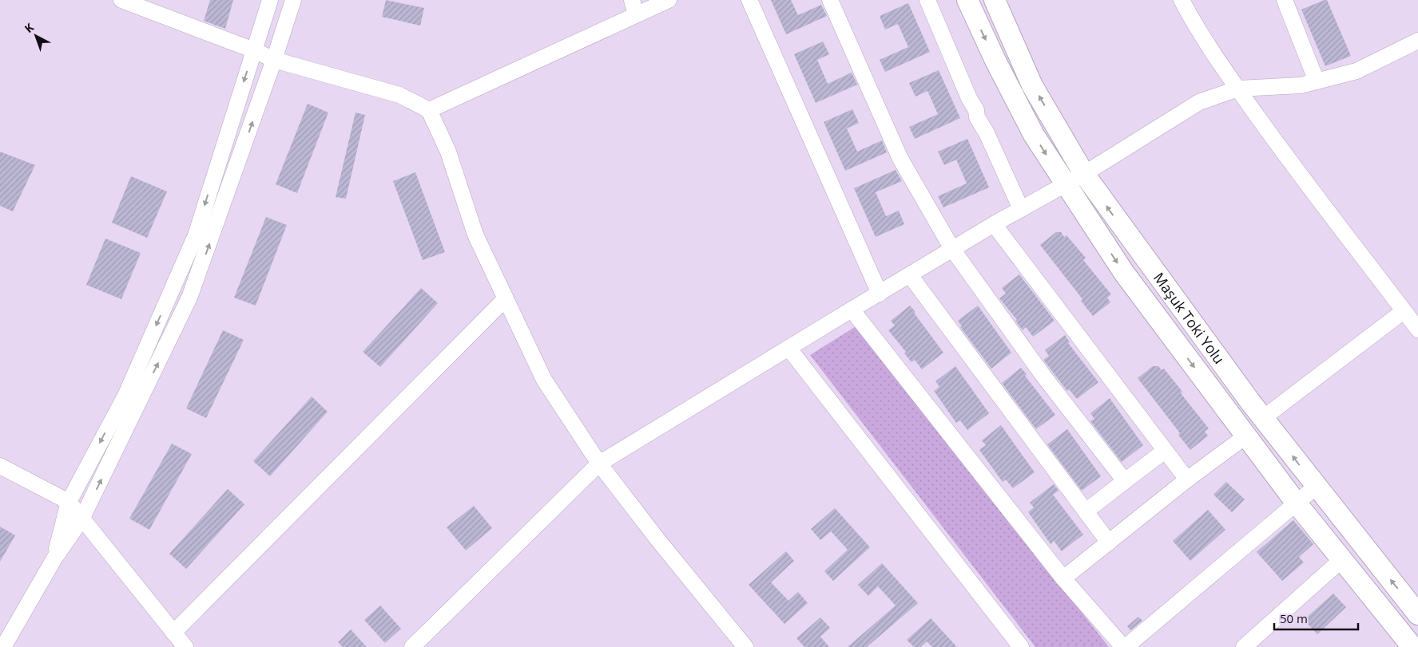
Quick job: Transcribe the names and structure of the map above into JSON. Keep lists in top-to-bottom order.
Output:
{
  "streets": {
    "main road": ["Maşuk Toki Yolu"]
  },
  "scale_bar": "50 m",
  "north": "top left"
}
